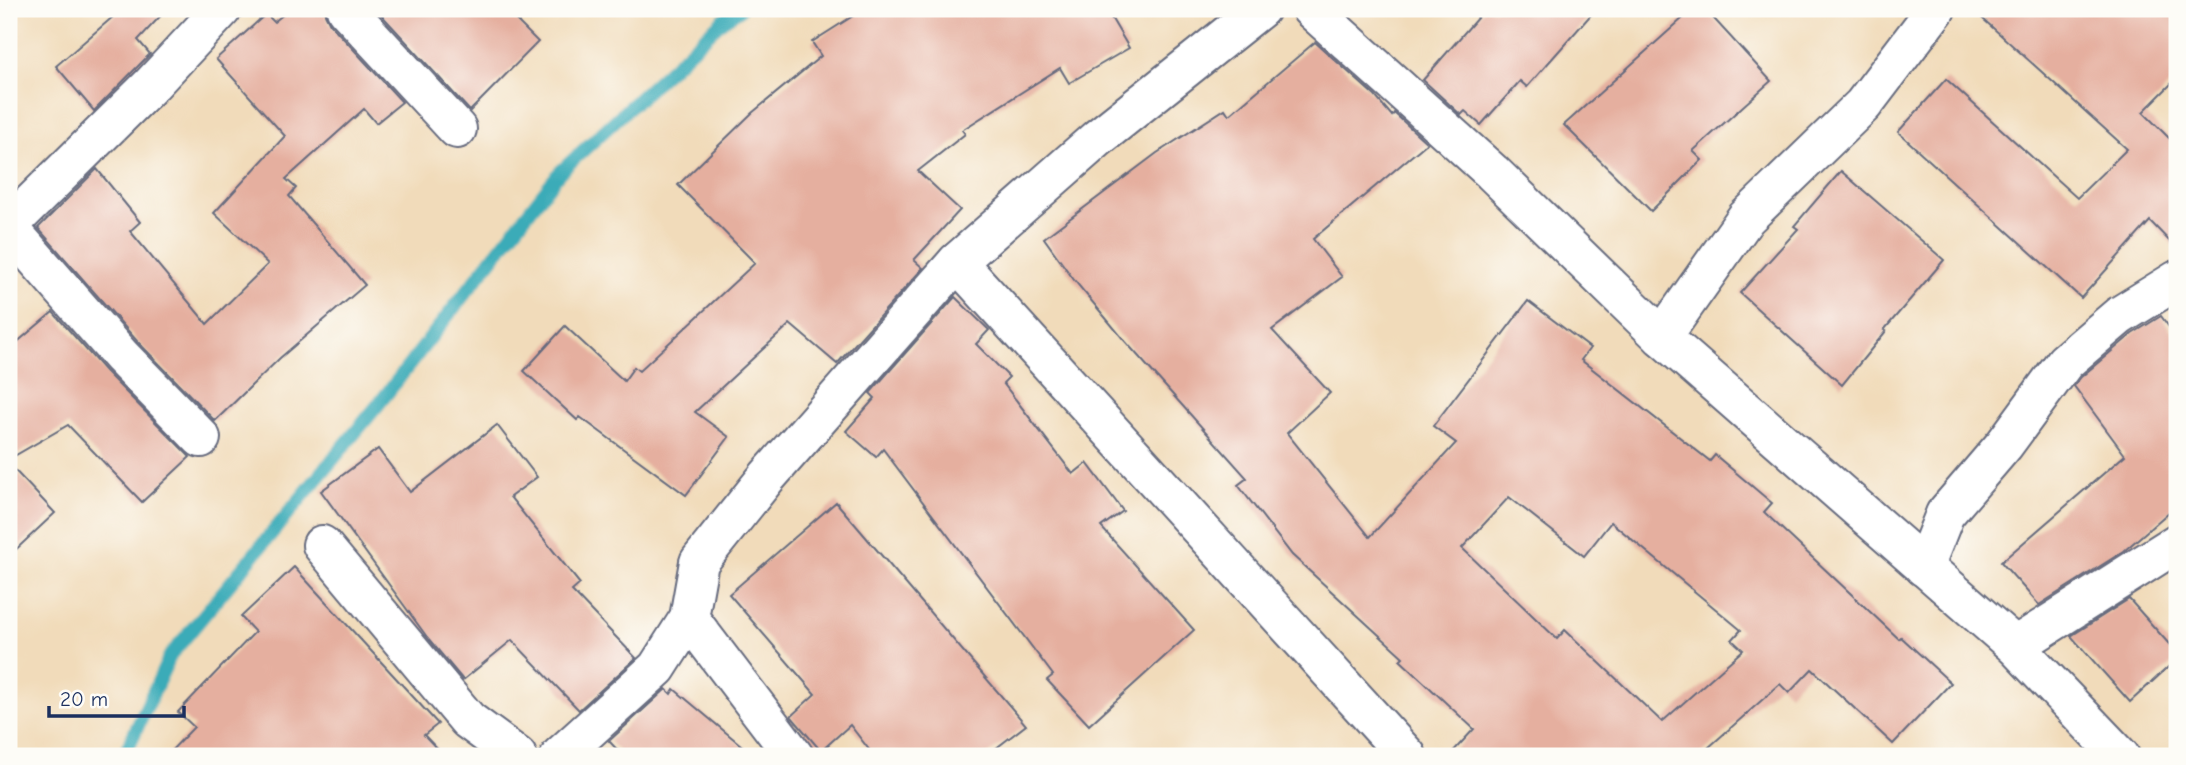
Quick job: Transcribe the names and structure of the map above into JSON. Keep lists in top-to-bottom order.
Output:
{
  "scale_bar": "20 m"
}
